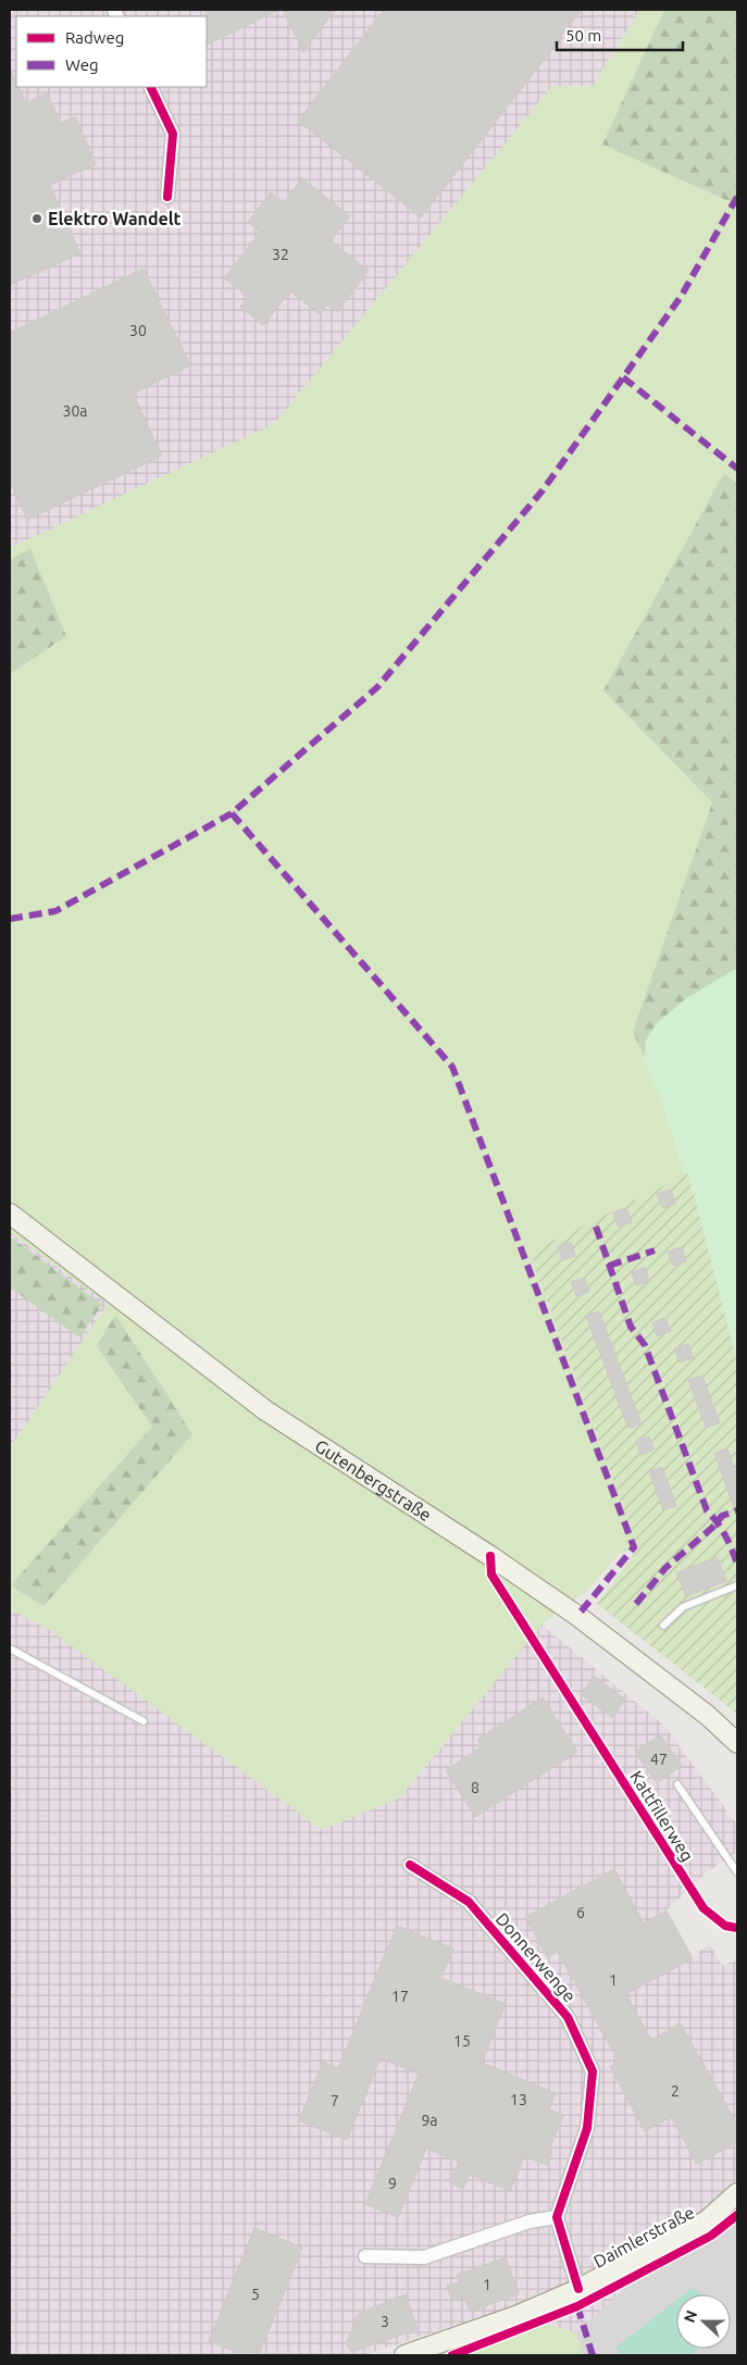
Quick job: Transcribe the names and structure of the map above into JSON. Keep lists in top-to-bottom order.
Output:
{
  "streets": {
    "main road": ["Gutenbergstraße", "Daimlerstraße"],
    "street": ["Donnerwenge"],
    "lane": ["Kattfillerweg"]
  },
  "places": ["Elektro Wandelt"],
  "house_numbers": [
    "32",
    "30",
    "30a",
    "47",
    "8",
    "6",
    "1",
    "17",
    "15",
    "2",
    "13",
    "7",
    "9a",
    "9",
    "1",
    "5",
    "3"
  ],
  "legend": ["Radweg", "Weg"],
  "scale_bar": "50 m",
  "north": "left"
}
